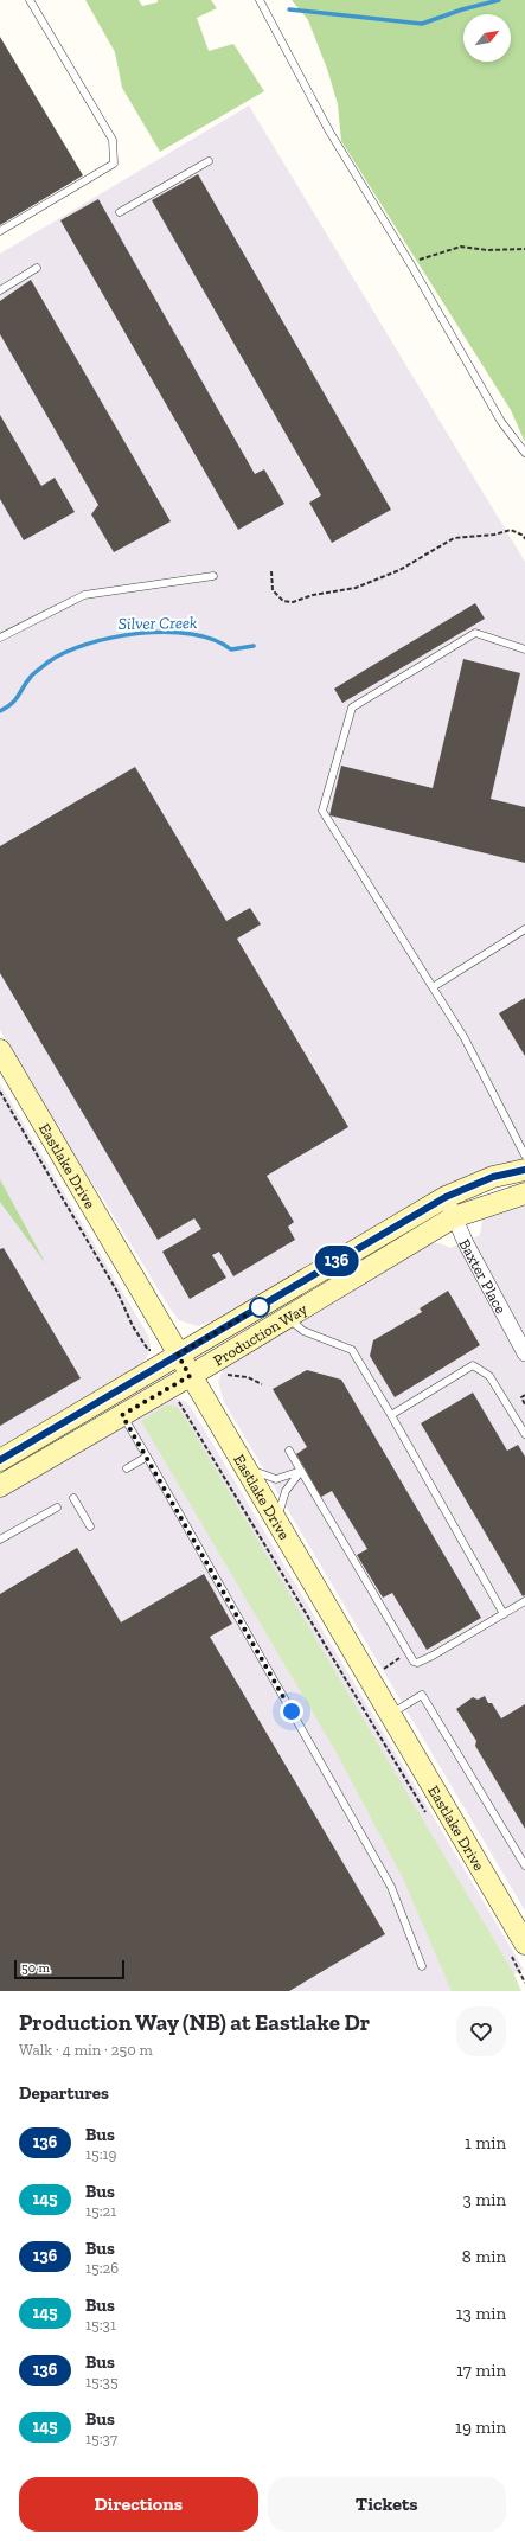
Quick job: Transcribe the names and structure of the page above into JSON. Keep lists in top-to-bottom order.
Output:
{
  "streets": {
    "street": ["Eastlake Drive", "Baxter Place", "Production Way"]
  },
  "crossings": [
    ["Eastlake Drive", "Production Way"],
    ["Baxter Place", "Production Way"]
  ],
  "water": ["Silver Creek"],
  "lines": ["bus line 136"],
  "scale_bar": "50 m",
  "north": "top right",
  "page": {
    "on_map": "136",
    "scale": "50 m",
    "heading": [
      ["Production Way (NB) at Eastlake Dr", "Walk · 4 min · 250 m"],
      "Departures"
    ],
    "list": [
      {
        "mark": "136",
        "name": "Bus",
        "note": "15:19",
        "value": "1 min"
      },
      {
        "mark": "145",
        "name": "Bus",
        "note": "15:21",
        "value": "3 min"
      },
      {
        "mark": "136",
        "name": "Bus",
        "note": "15:26",
        "value": "8 min"
      },
      {
        "mark": "145",
        "name": "Bus",
        "note": "15:31",
        "value": "13 min"
      },
      {
        "mark": "136",
        "name": "Bus",
        "note": "15:35",
        "value": "17 min"
      },
      {
        "mark": "145",
        "name": "Bus",
        "note": "15:37",
        "value": "19 min"
      }
    ],
    "buttons": ["Directions", "Tickets"]
  }
}
